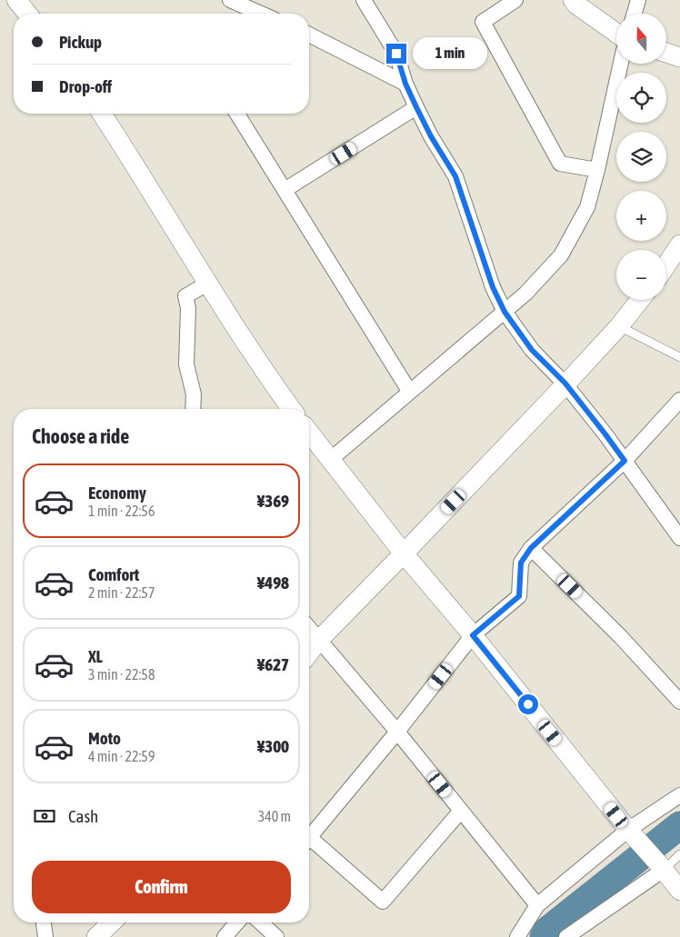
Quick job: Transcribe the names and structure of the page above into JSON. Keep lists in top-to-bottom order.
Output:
{
  "north": "top",
  "page": {
    "map_buttons": ["+", "−"],
    "banner": ["Pickup", "Drop-off"],
    "bubble": "1 min",
    "heading": "Choose a ride",
    "list": [
      {
        "name": "Economy",
        "note": "1 min · 22:56",
        "value": "¥369"
      },
      {
        "name": "Comfort",
        "note": "2 min · 22:57",
        "value": "¥498"
      },
      {
        "name": "XL",
        "note": "3 min · 22:58",
        "value": "¥627"
      },
      {
        "name": "Moto",
        "note": "4 min · 22:59",
        "value": "¥300"
      }
    ],
    "pay": ["Cash", "340 m"],
    "buttons": "Confirm"
  }
}
